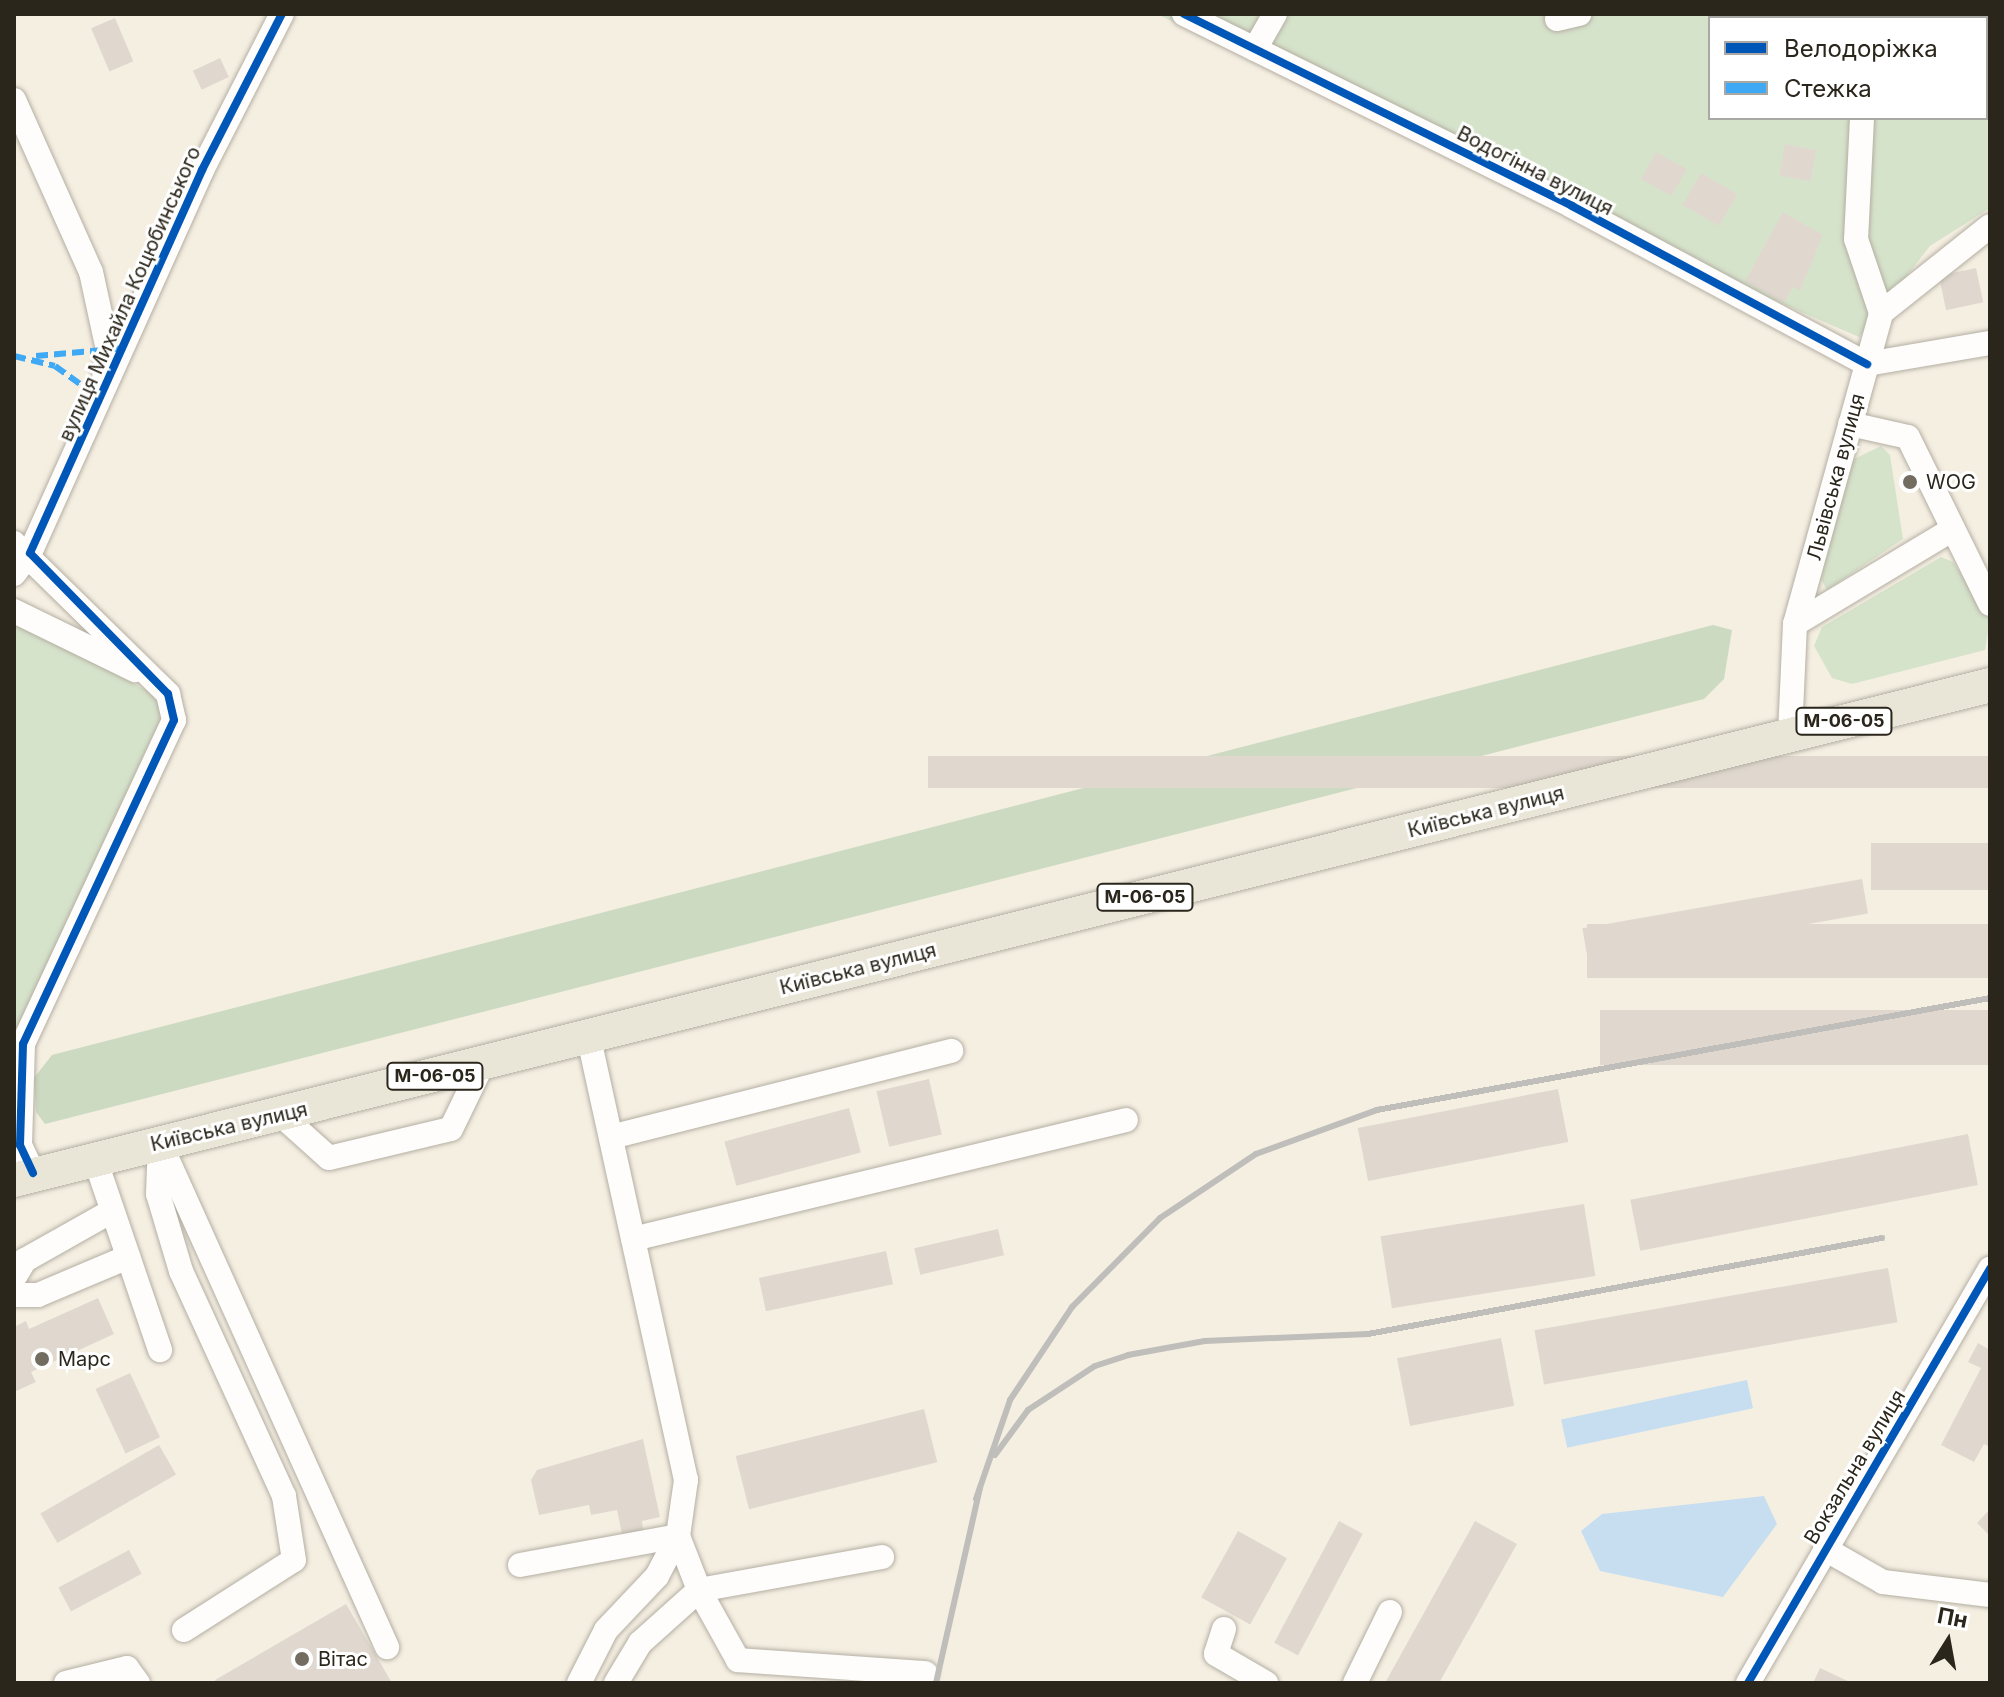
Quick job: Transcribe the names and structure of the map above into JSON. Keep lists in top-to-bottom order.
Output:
{
  "streets": {
    "highway": ["М-06-05", "Київська вулиця"],
    "street": [
      "Водогінна вулиця",
      "вулиця Михайла Коцюбинського",
      "Львівська вулиця",
      "Вокзальна вулиця"
    ]
  },
  "crossings": [
    ["Водогінна вулиця", "Львівська вулиця"],
    ["Львівська вулиця", "М-06-05"],
    ["Львівська вулиця", "Київська вулиця"],
    ["М-06-05", "Київська вулиця"]
  ],
  "places": ["WOG", "Марс", "Вітас"],
  "legend": ["Велодоріжка", "Стежка"],
  "north": "top"
}
